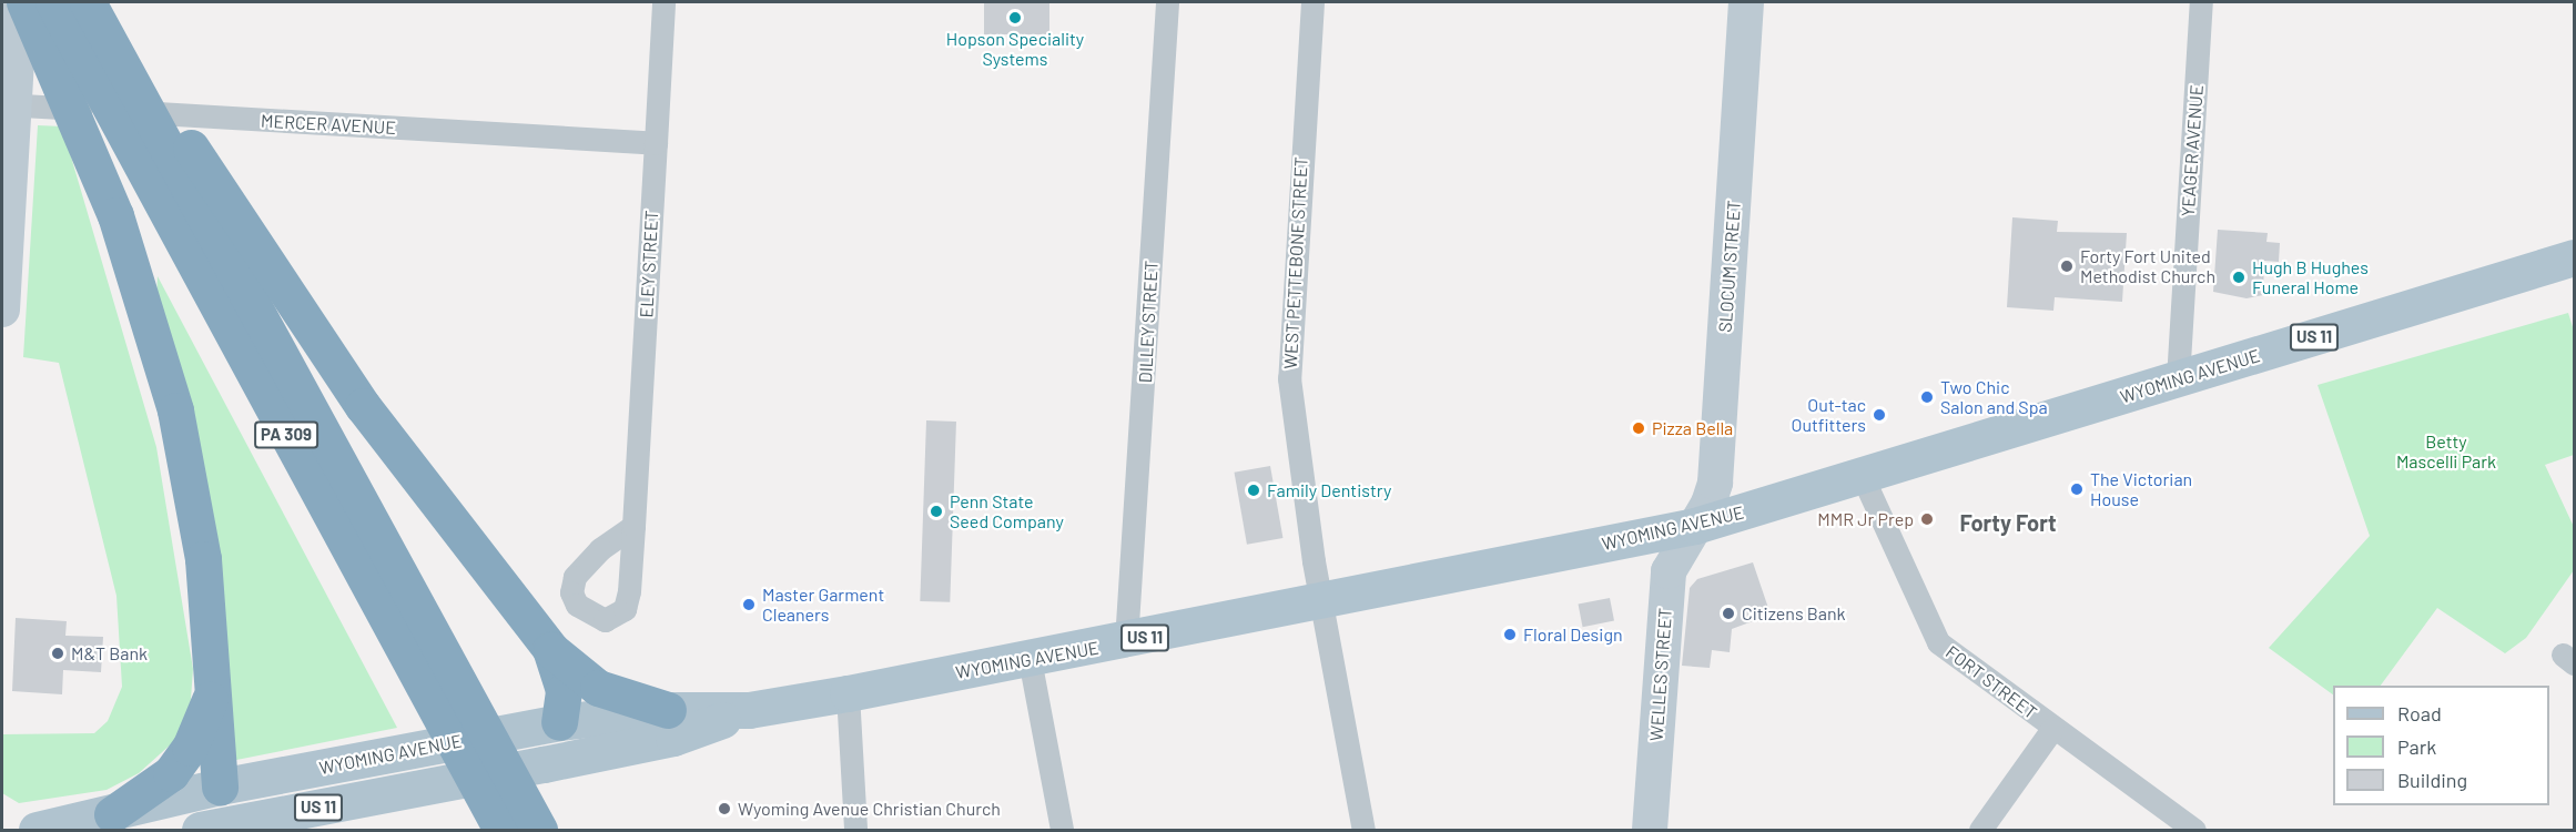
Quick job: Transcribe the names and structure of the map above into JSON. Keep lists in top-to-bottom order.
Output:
{
  "streets": {
    "highway": ["PA 309"],
    "main road": ["US 11", "WYOMING AVENUE"],
    "street": [
      "MERCER AVENUE",
      "YEAGER AVENUE",
      "WEST PETTEBONE STREET",
      "ELEY STREET",
      "SLOCUM STREET",
      "DILLEY STREET",
      "WELLES STREET",
      "FORT STREET"
    ]
  },
  "crossings": [
    ["MERCER AVENUE", "ELEY STREET"],
    ["YEAGER AVENUE", "WYOMING AVENUE"],
    ["WEST PETTEBONE STREET", "WYOMING AVENUE"],
    ["SLOCUM STREET", "WYOMING AVENUE"],
    ["SLOCUM STREET", "WELLES STREET"],
    ["DILLEY STREET", "WYOMING AVENUE"],
    ["WYOMING AVENUE", "WELLES STREET"],
    ["WYOMING AVENUE", "FORT STREET"]
  ],
  "districts": ["Forty Fort"],
  "parks": ["Betty Mascelli Park"],
  "places": [
    "Hopson Speciality Systems",
    "Forty Fort United Methodist Church",
    "Hugh B Hughes Funeral Home",
    "Two Chic Salon and Spa",
    "Out-tac Outfitters",
    "Pizza Bella",
    "The Victorian House",
    "Family Dentistry",
    "Penn State Seed Company",
    "MMR Jr Prep",
    "Master Garment Cleaners",
    "Citizens Bank",
    "Floral Design",
    "M&T Bank",
    "Wyoming Avenue Christian Church"
  ],
  "legend": ["Road", "Park", "Building"]
}
